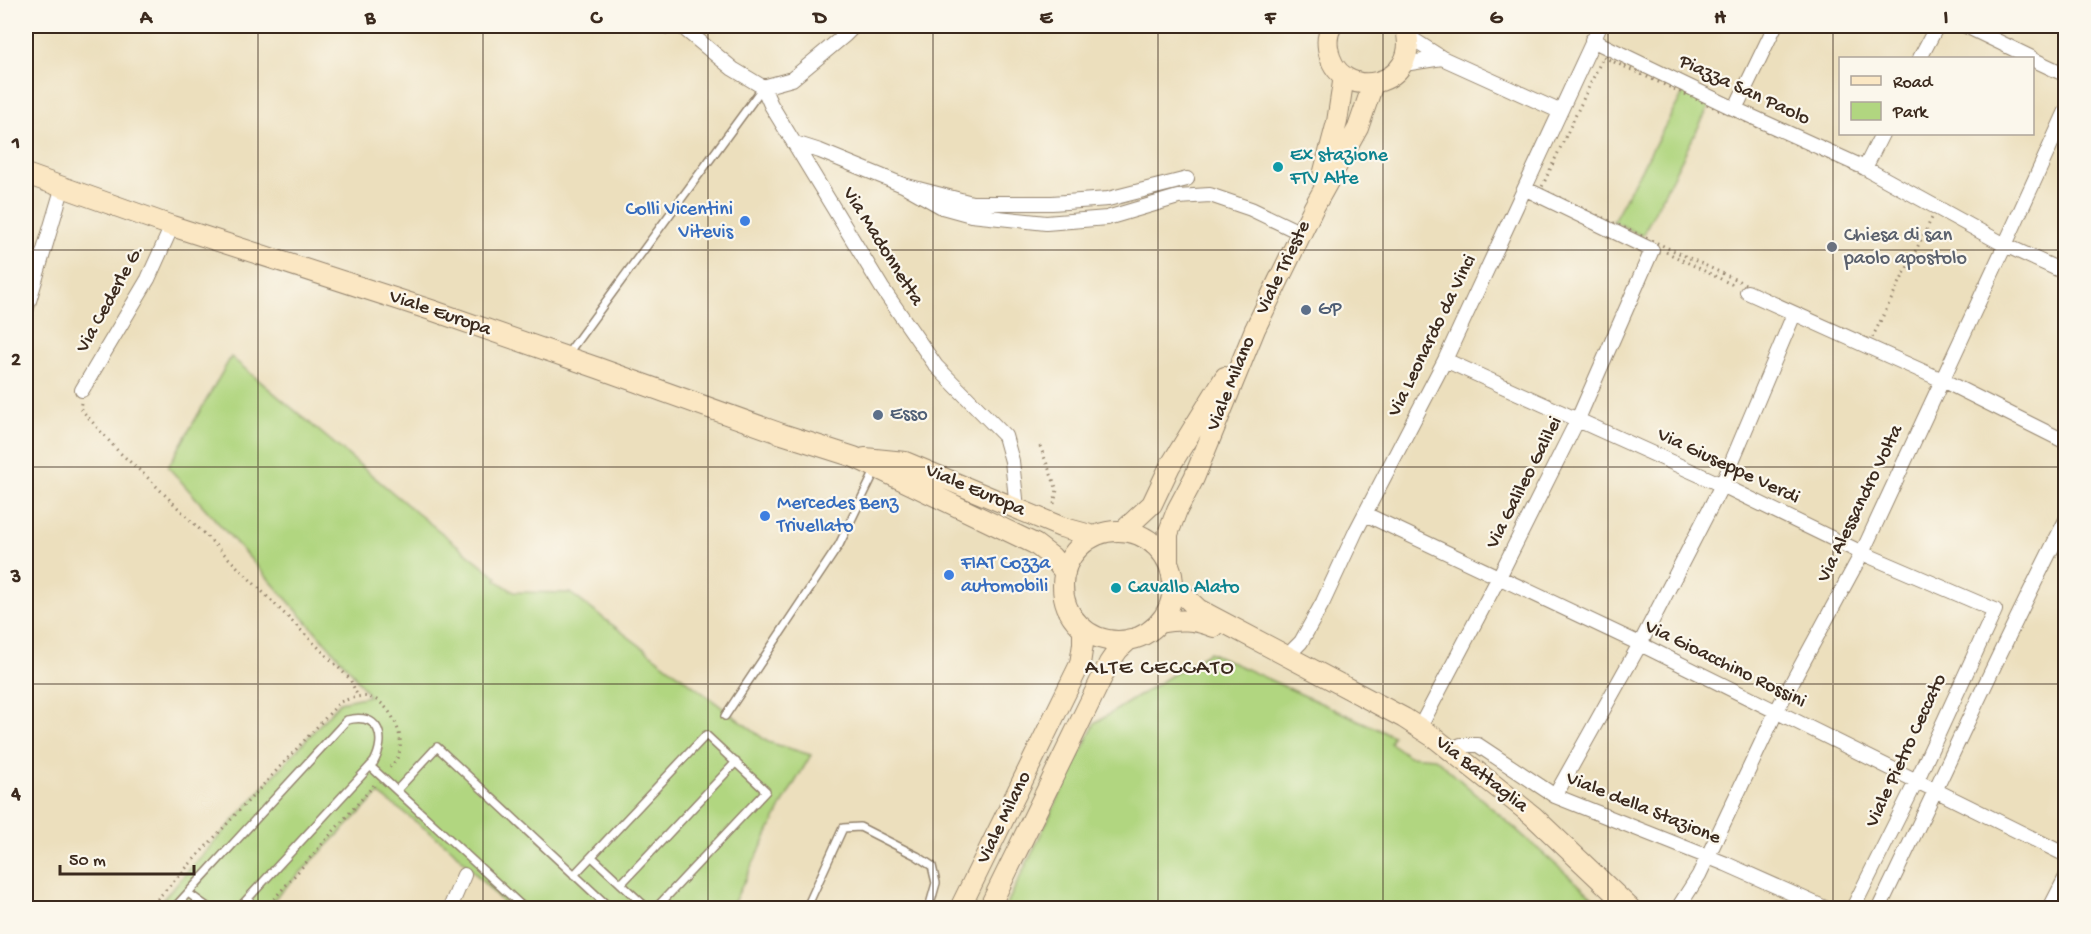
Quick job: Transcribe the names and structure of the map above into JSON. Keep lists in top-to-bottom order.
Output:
{
  "streets": {
    "main road": [
      "Viale Trieste",
      "Viale Europa",
      "Viale Milano",
      "Via Battaglia"
    ],
    "street": [
      "Piazza San Paolo",
      "Via Madonnetta",
      "Via Cederle G.",
      "Via Leonardo da Vinci",
      "Via Giuseppe Verdi",
      "Via Galileo Galilei",
      "Via Alessandro Volta",
      "Via Gioacchino Rossini",
      "Viale Pietro Ceccato",
      "Viale della Stazione"
    ]
  },
  "crossings": [
    ["Piazza San Paolo", "Via Leonardo da Vinci"],
    ["Piazza San Paolo", "Via Alessandro Volta"],
    ["Via Madonnetta", "Viale Europa"],
    ["Viale Trieste", "Viale Milano"],
    ["Via Cederle G.", "Viale Europa"],
    ["Viale Europa", "Viale Milano"],
    ["Viale Europa", "Via Battaglia"],
    ["Via Leonardo da Vinci", "Via Giuseppe Verdi"],
    ["Via Leonardo da Vinci", "Via Gioacchino Rossini"],
    ["Via Leonardo da Vinci", "Via Battaglia"],
    ["Viale Milano", "Via Battaglia"],
    ["Via Giuseppe Verdi", "Via Galileo Galilei"],
    ["Via Giuseppe Verdi", "Via Alessandro Volta"],
    ["Via Giuseppe Verdi", "Viale Pietro Ceccato"],
    ["Via Galileo Galilei", "Via Gioacchino Rossini"],
    ["Via Galileo Galilei", "Via Battaglia"],
    ["Via Alessandro Volta", "Via Gioacchino Rossini"],
    ["Via Alessandro Volta", "Viale della Stazione"],
    ["Via Gioacchino Rossini", "Viale Pietro Ceccato"],
    ["Via Battaglia", "Viale della Stazione"]
  ],
  "districts": ["ALTE CECCATO"],
  "places": [
    "Ex stazione FTV Alte",
    "Colli Vicentini Vitevis",
    "Chiesa di san paolo apostolo",
    "GP",
    "Esso",
    "Mercedes Benz Trivellato",
    "FIAT Cozza automobili",
    "Cavallo Alato"
  ],
  "legend": ["Road", "Park"],
  "scale_bar": "50 m",
  "grid": {
    "columns": [
      "A",
      "B",
      "C",
      "D",
      "E",
      "F",
      "G",
      "H",
      "I"
    ],
    "rows": [
      "1",
      "2",
      "3",
      "4"
    ]
  }
}
